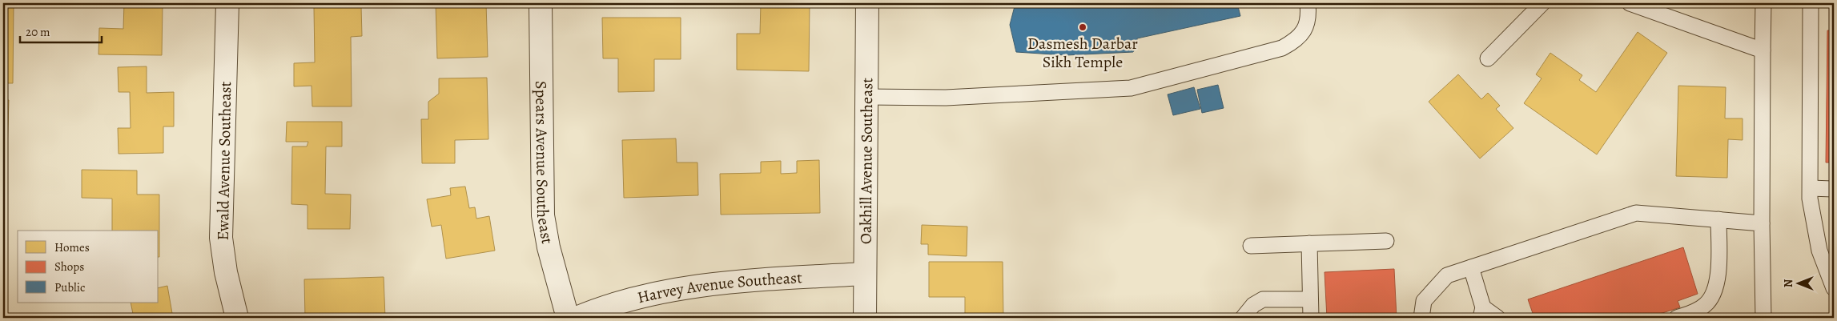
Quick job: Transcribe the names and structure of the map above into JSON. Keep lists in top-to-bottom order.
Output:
{
  "streets": {
    "street": [
      "Oakhill Avenue Southeast",
      "Ewald Avenue Southeast",
      "Spears Avenue Southeast",
      "Harvey Avenue Southeast"
    ]
  },
  "crossings": [
    ["Oakhill Avenue Southeast", "Harvey Avenue Southeast"]
  ],
  "places": ["Dasmesh Darbar Sikh Temple"],
  "legend": ["Homes", "Shops", "Public"],
  "scale_bar": "20 m",
  "north": "left"
}
